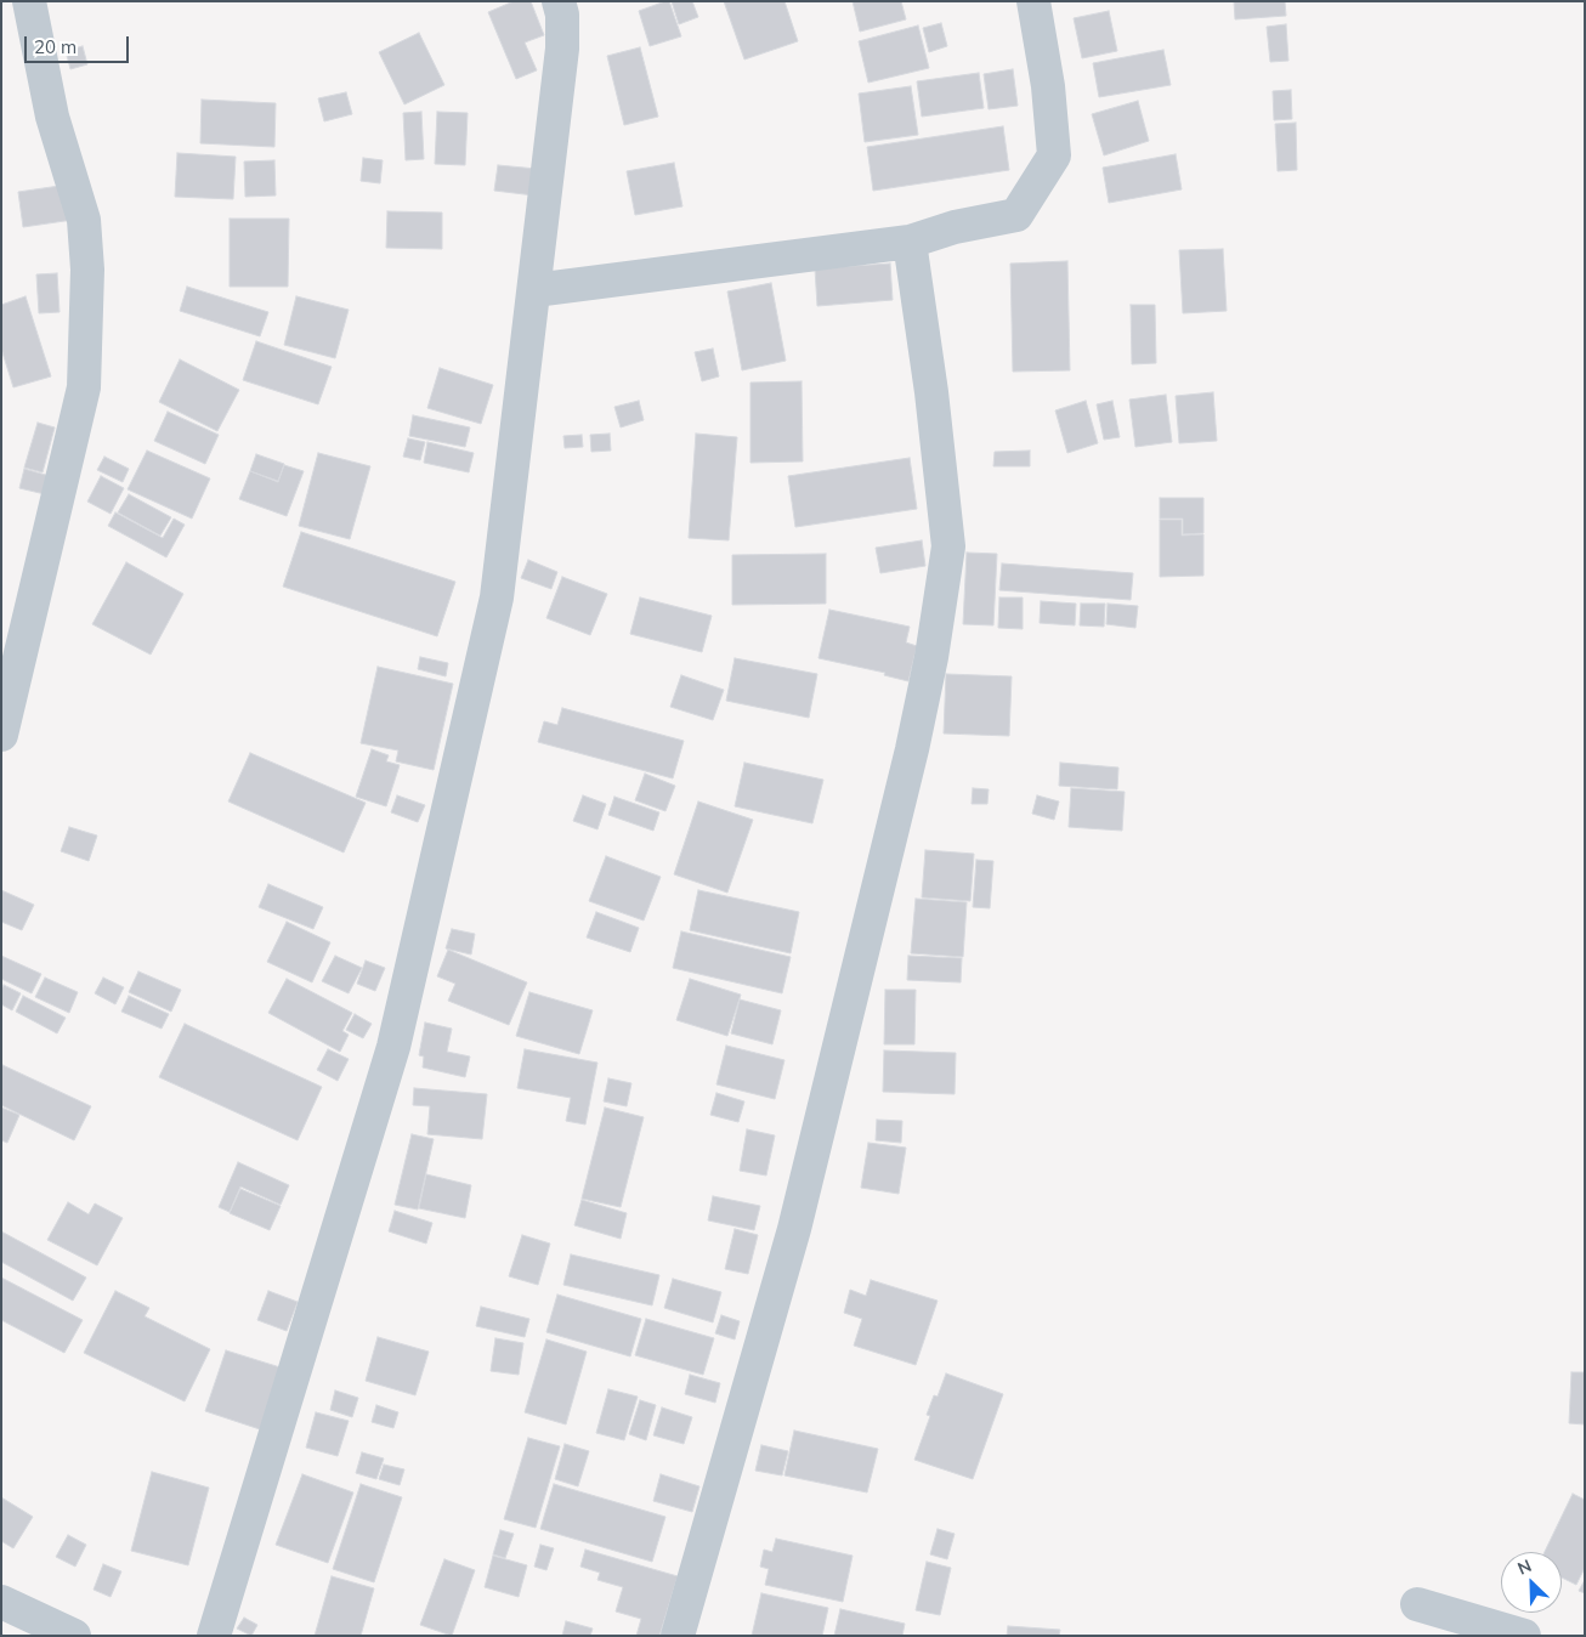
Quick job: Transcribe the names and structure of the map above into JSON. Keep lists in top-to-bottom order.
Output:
{
  "scale_bar": "20 m",
  "north": "top left"
}
